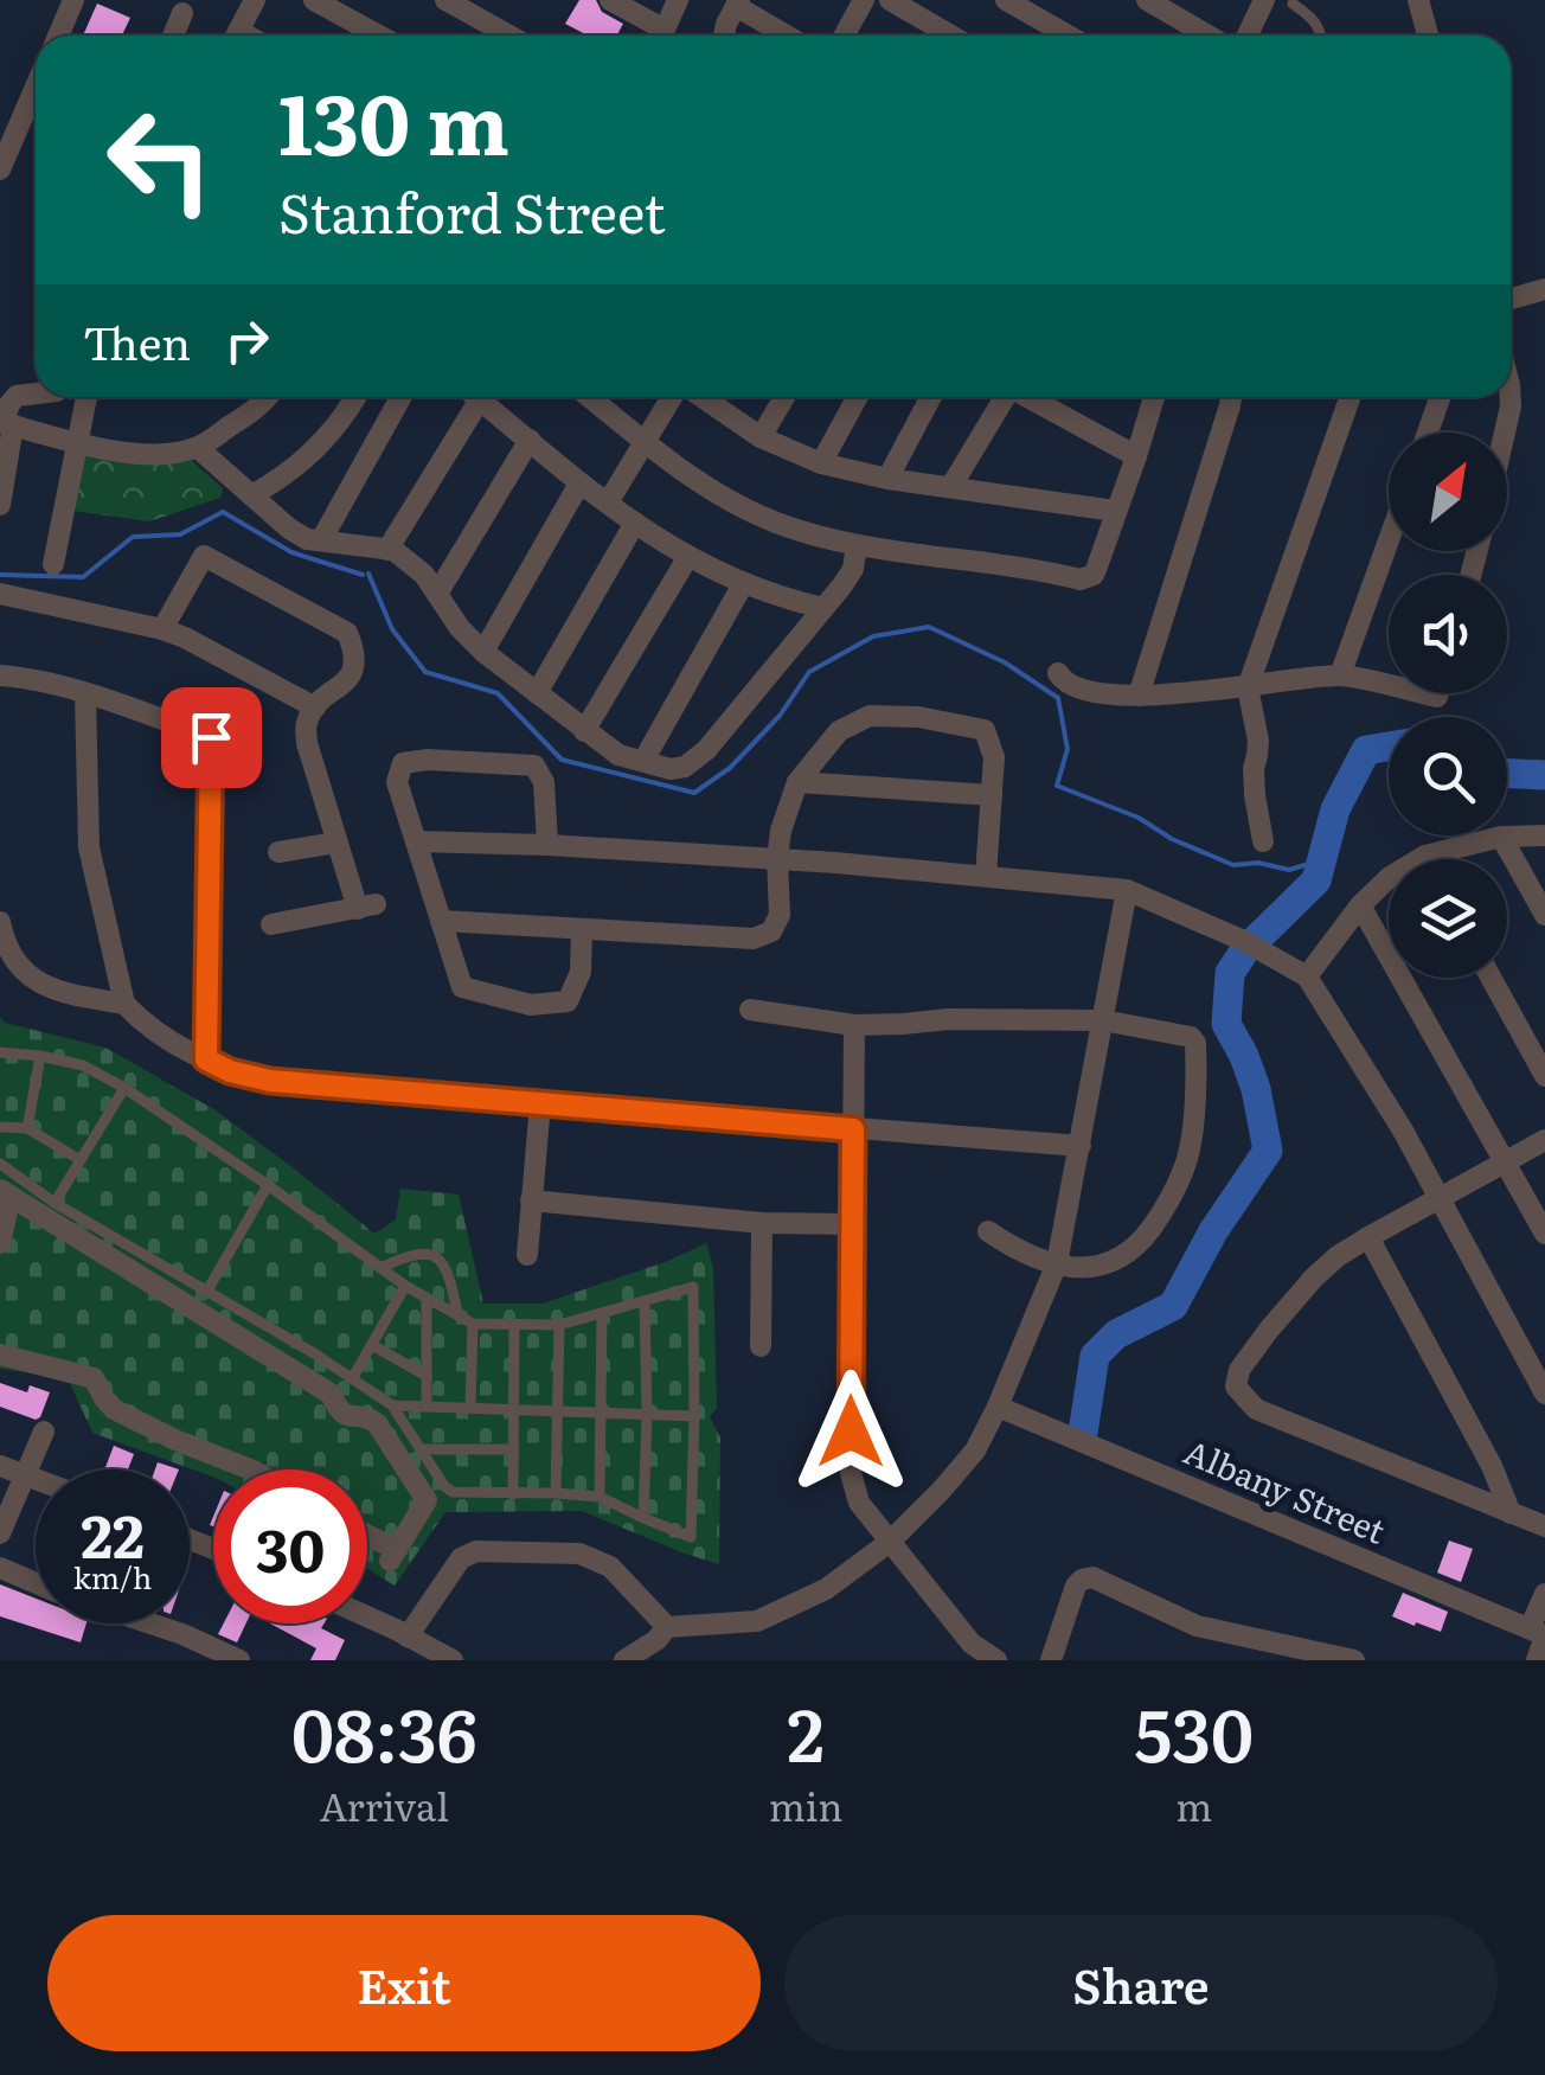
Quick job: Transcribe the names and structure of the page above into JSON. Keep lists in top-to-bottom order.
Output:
{
  "streets": {
    "street": ["Albany Street"]
  },
  "north": "top right",
  "page": {
    "turn": ["130 m", "Stanford Street"],
    "then": "Then",
    "speed": "22 km/h",
    "limit": "30",
    "eta": [
      "08:36",
      "Arrival",
      "2",
      "min",
      "530",
      "m"
    ],
    "buttons": ["Exit", "Share"]
  }
}
